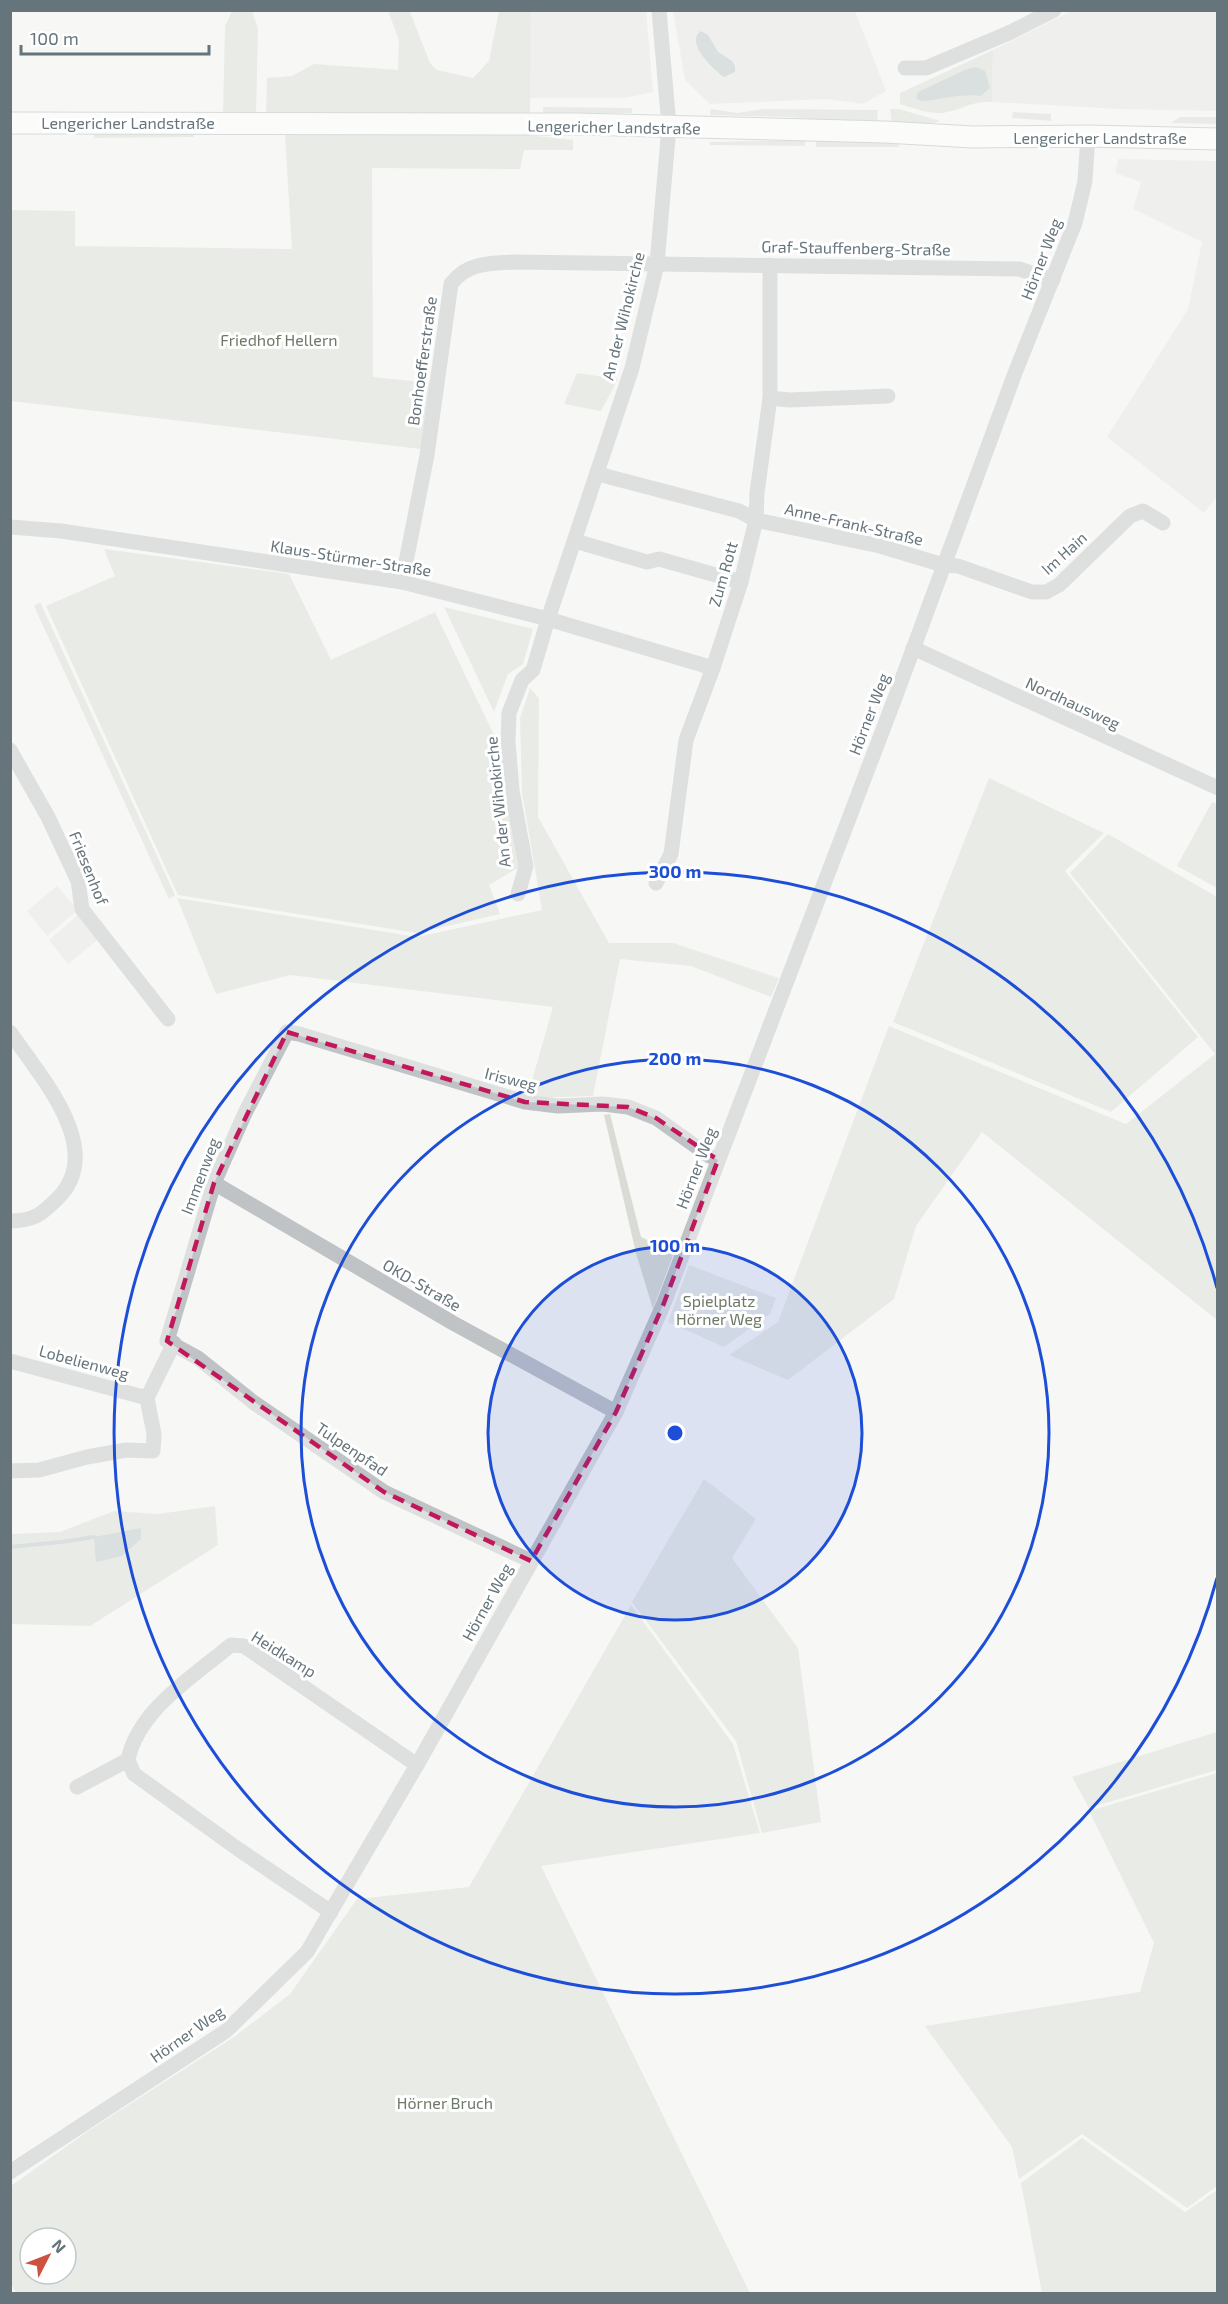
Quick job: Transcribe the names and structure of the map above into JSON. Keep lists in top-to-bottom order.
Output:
{
  "streets": {
    "main road": ["Lengericher Landstraße"],
    "street": [
      "Graf-Stauffenberg-Straße",
      "Hörner Weg",
      "An der Wihokirche",
      "Bonhoefferstraße",
      "Anne-Frank-Straße",
      "Im Hain",
      "Klaus-Stürmer-Straße",
      "Zum Rott",
      "Nordhausweg",
      "Friesenhof",
      "Irisweg",
      "Immenweg",
      "OKD-Straße",
      "Lobelienweg",
      "Tulpenpfad",
      "Heidkamp"
    ]
  },
  "crossings": [
    ["Lengericher Landstraße", "Hörner Weg"],
    ["Lengericher Landstraße", "An der Wihokirche"],
    ["Graf-Stauffenberg-Straße", "Hörner Weg"],
    ["Graf-Stauffenberg-Straße", "An der Wihokirche"],
    ["Graf-Stauffenberg-Straße", "Bonhoefferstraße"],
    ["Graf-Stauffenberg-Straße", "Zum Rott"],
    ["Hörner Weg", "Anne-Frank-Straße"],
    ["Hörner Weg", "Im Hain"],
    ["Hörner Weg", "Nordhausweg"],
    ["Hörner Weg", "Irisweg"],
    ["Hörner Weg", "OKD-Straße"],
    ["Hörner Weg", "Tulpenpfad"],
    ["Hörner Weg", "Heidkamp"],
    ["An der Wihokirche", "Bonhoefferstraße"],
    ["An der Wihokirche", "Klaus-Stürmer-Straße"],
    ["Bonhoefferstraße", "Klaus-Stürmer-Straße"],
    ["Anne-Frank-Straße", "Im Hain"],
    ["Anne-Frank-Straße", "Zum Rott"],
    ["Klaus-Stürmer-Straße", "Zum Rott"],
    ["Irisweg", "Immenweg"],
    ["Immenweg", "OKD-Straße"],
    ["Immenweg", "Tulpenpfad"]
  ],
  "parks": ["Friedhof Hellern", "Spielplatz Hörner Weg", "Hörner Bruch"],
  "scale_bar": "100 m",
  "north": "top right",
  "rings": ["300 m", "200 m", "100 m"]
}
